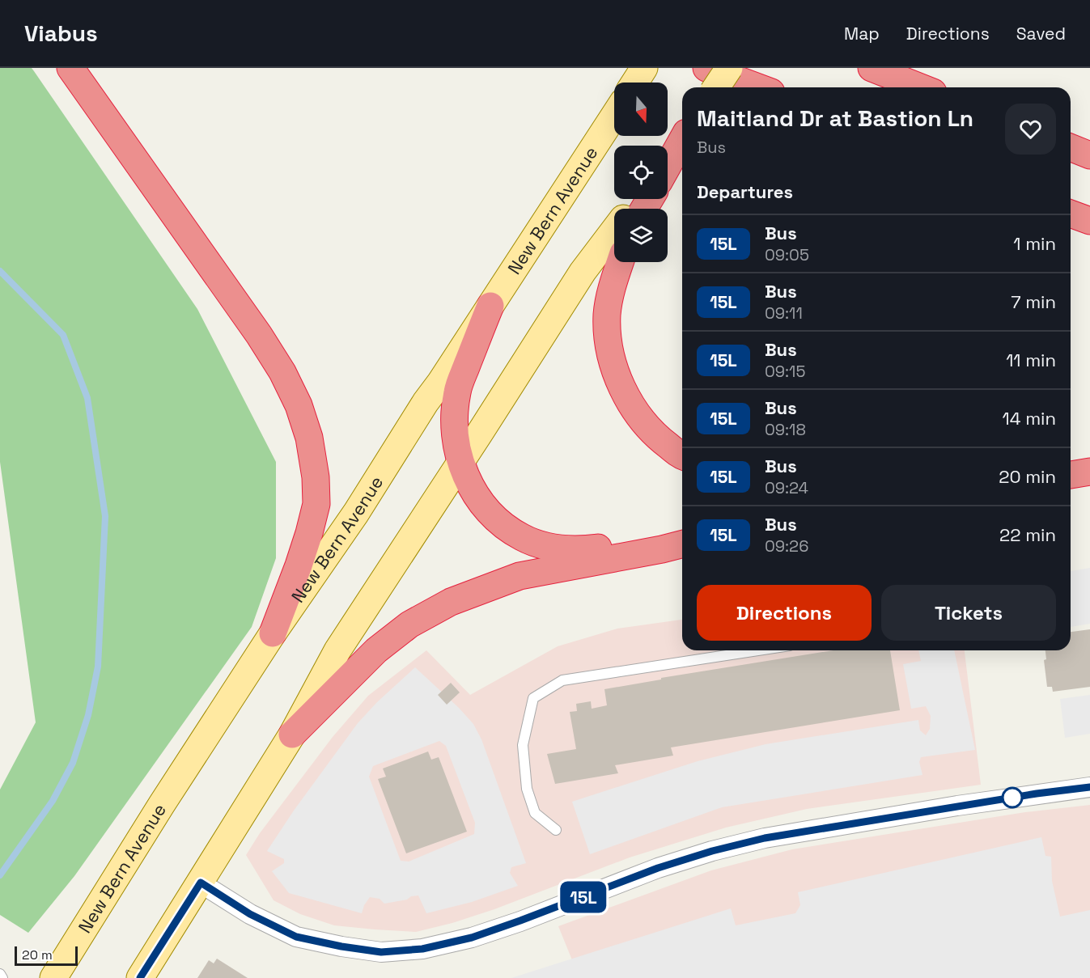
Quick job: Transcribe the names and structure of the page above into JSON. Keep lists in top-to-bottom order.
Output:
{
  "streets": {
    "main road": ["New Bern Avenue"]
  },
  "lines": ["bus line 15L"],
  "scale_bar": "20 m",
  "north": "bottom",
  "page": {
    "header": "Viabus",
    "nav": ["Map", "Directions", "Saved"],
    "on_map": "15L",
    "heading": [
      ["Maitland Dr at Bastion Ln", "Bus"],
      "Departures"
    ],
    "list": [
      {
        "mark": "15L",
        "name": "Bus",
        "note": "09:05",
        "value": "1 min"
      },
      {
        "mark": "15L",
        "name": "Bus",
        "note": "09:11",
        "value": "7 min"
      },
      {
        "mark": "15L",
        "name": "Bus",
        "note": "09:15",
        "value": "11 min"
      },
      {
        "mark": "15L",
        "name": "Bus",
        "note": "09:18",
        "value": "14 min"
      },
      {
        "mark": "15L",
        "name": "Bus",
        "note": "09:24",
        "value": "20 min"
      },
      {
        "mark": "15L",
        "name": "Bus",
        "note": "09:26",
        "value": "22 min"
      }
    ],
    "buttons": ["Directions", "Tickets"],
    "scale": "20 m"
  }
}
